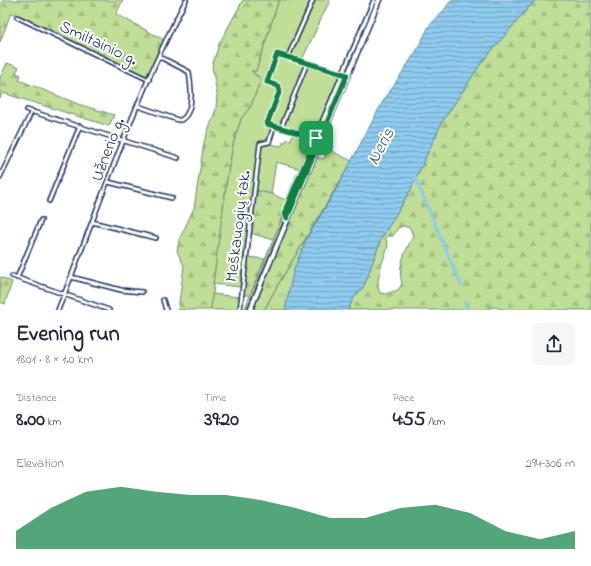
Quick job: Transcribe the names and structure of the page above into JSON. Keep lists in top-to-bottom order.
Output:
{
  "streets": {
    "street": ["Smiltainio g.", "Užnerio g.", "Meškauogių tak."]
  },
  "crossings": [
    ["Smiltainio g.", "Užnerio g."]
  ],
  "water": ["Neris"],
  "page": {
    "heading": ["Evening run", "18:01 · 8 × 1.0 km"],
    "stats": [
      ["Distance", "8.00 km"],
      ["Time", "39:20"],
      ["Pace", "4:55 /km"]
    ],
    "chart": ["Elevation", "294–306 m"]
  }
}
